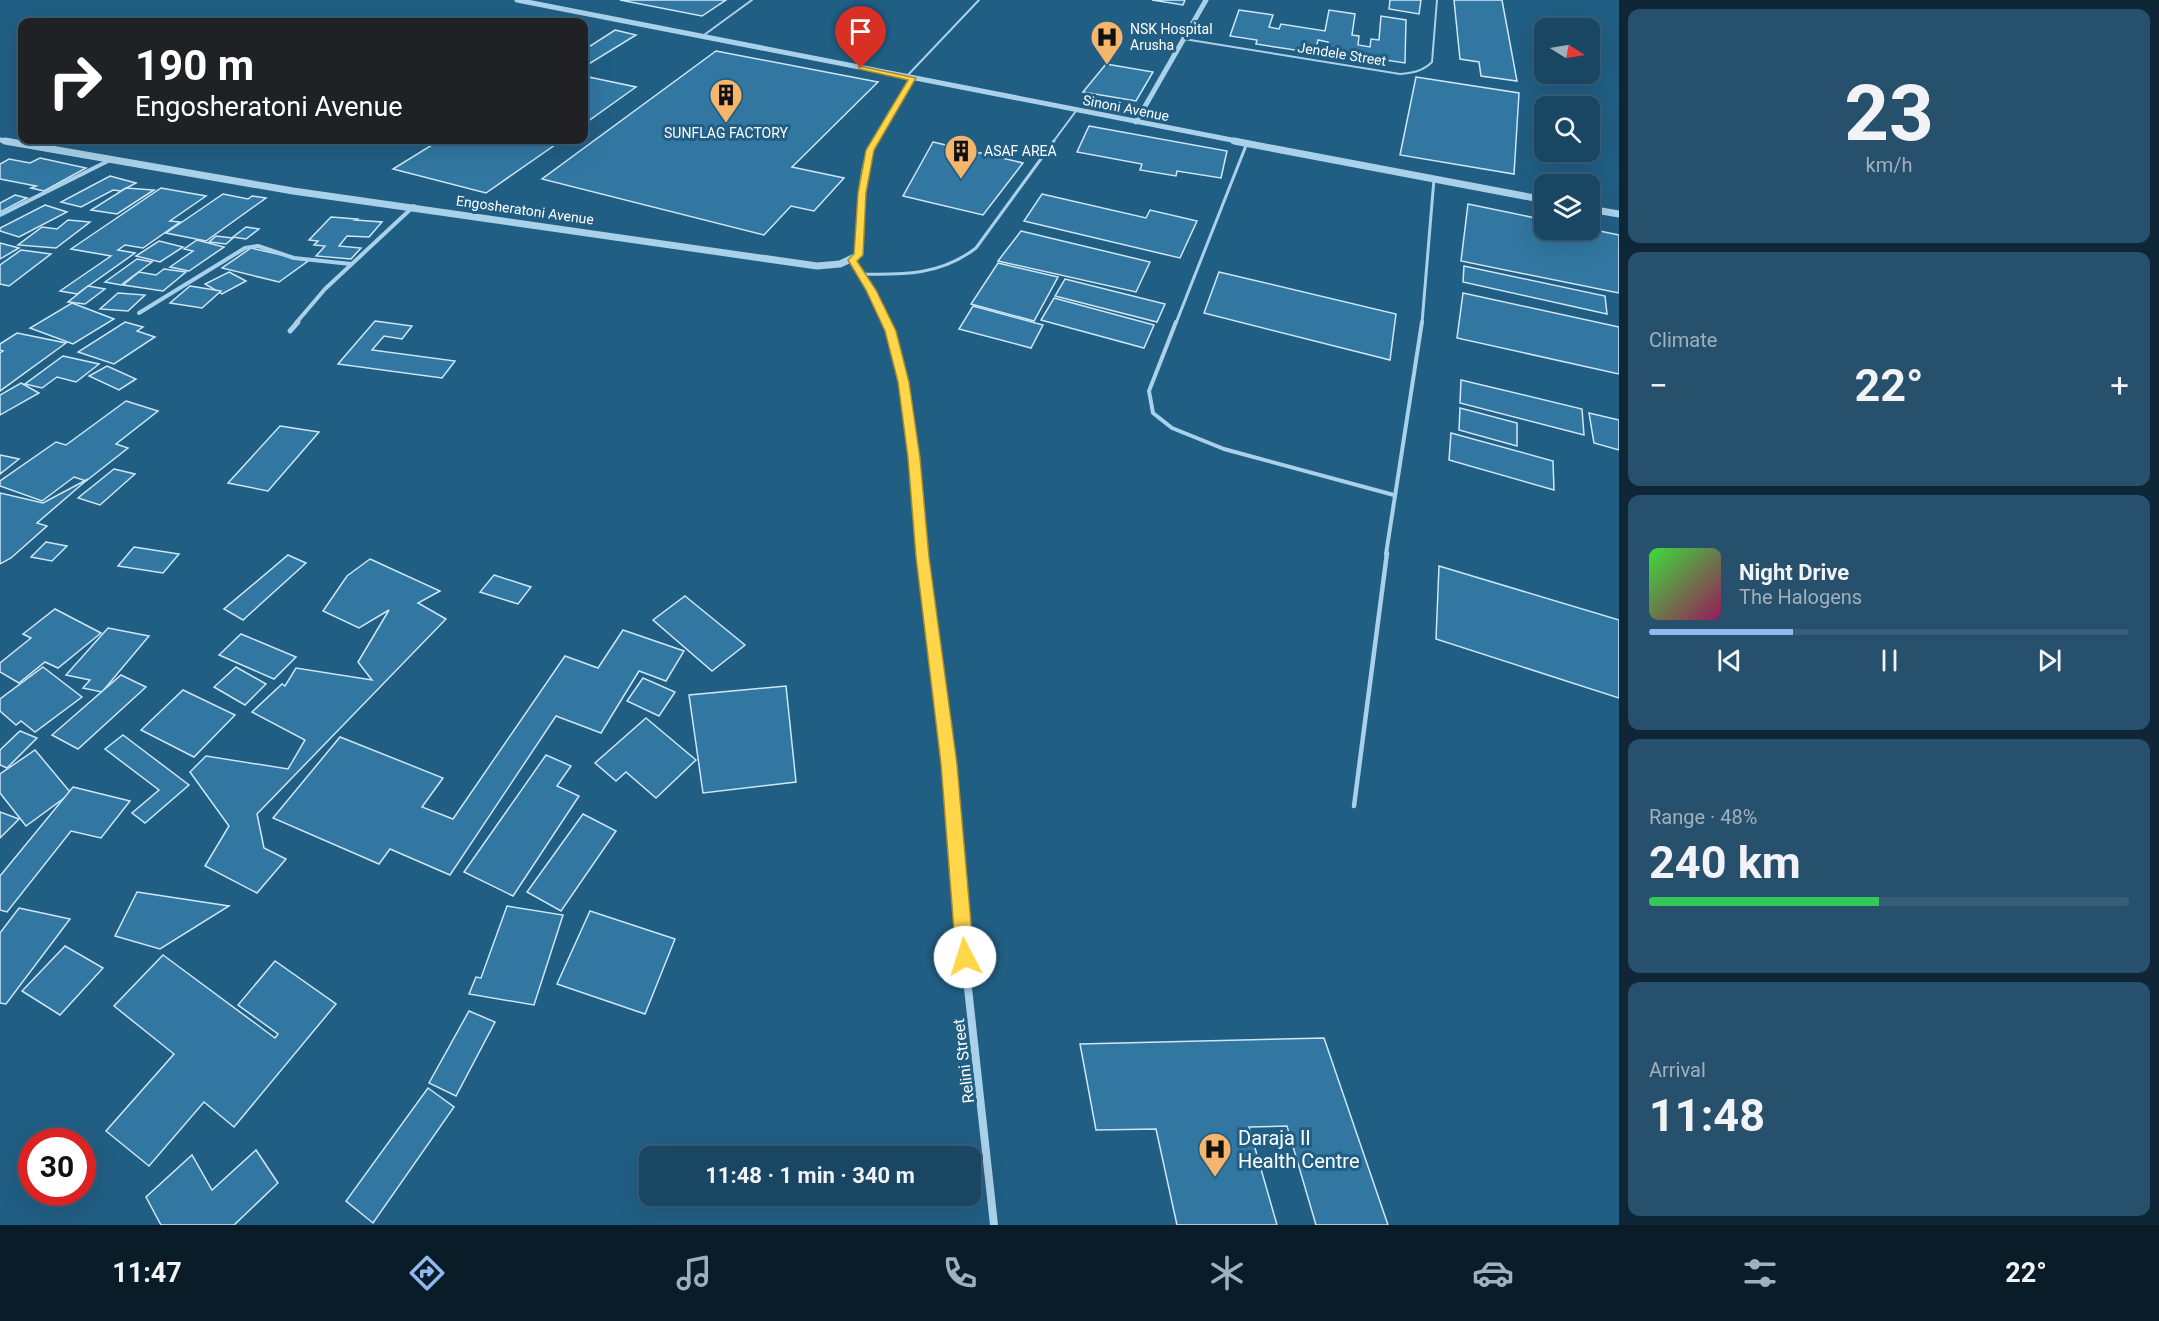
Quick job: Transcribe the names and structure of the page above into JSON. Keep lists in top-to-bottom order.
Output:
{
  "streets": {
    "street": ["Sinoni Avenue", "Engosheratoni Avenue", "Relini Street"],
    "lane": ["Jendele Street"]
  },
  "crossings": [
    ["Engosheratoni Avenue", "Relini Street"]
  ],
  "places": {
    "hospital": ["NSK Hospital Arusha", "Daraja II Health Centre"],
    "building": ["SUNFLAG FACTORY", "ASAF AREA"]
  },
  "north": "right",
  "page": {
    "tile": [
      ["23", "km/h"],
      "Climate",
      ["Range · 48%", "240 km"],
      ["Arrival", "11:48"]
    ],
    "turn": ["190 m", "Engosheratoni Avenue"],
    "heat": ["−", "22°", "+"],
    "song": ["Night Drive", "The Halogens"],
    "limit": "30",
    "trip": "11:48 · 1 min · 340 m",
    "tabs": ["11:47", "22°"]
  }
}
